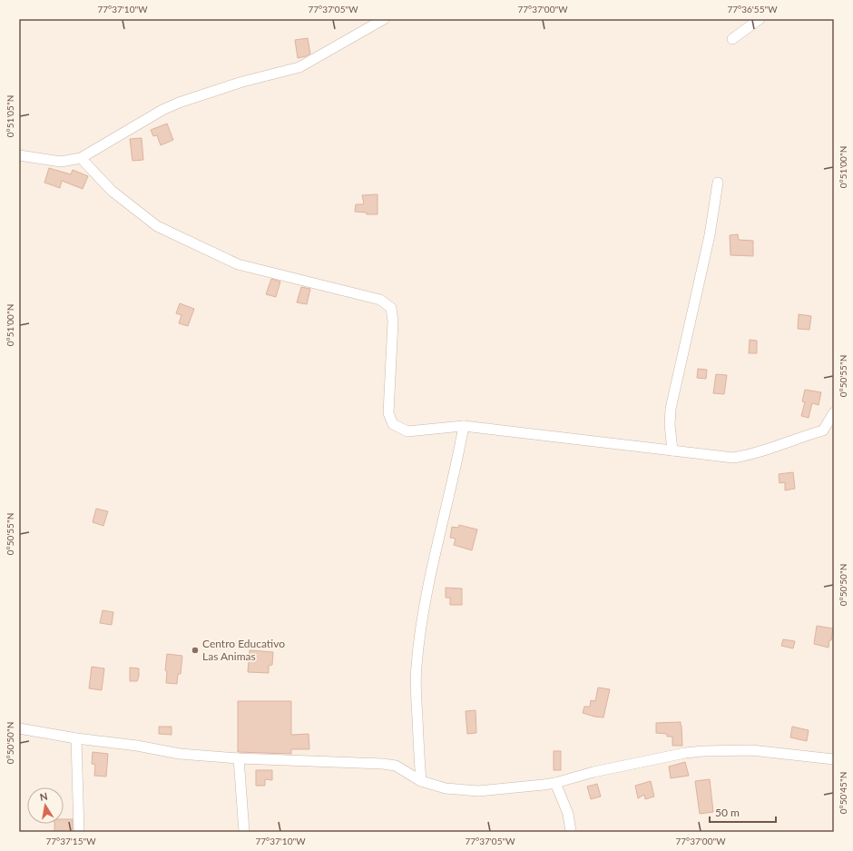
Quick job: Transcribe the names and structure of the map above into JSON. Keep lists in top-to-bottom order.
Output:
{
  "places": ["Centro Educativo Las Animas"],
  "scale_bar": "50 m",
  "north": "top",
  "coordinates": [
    "77°37'10\"W",
    "77°37'05\"W",
    "77°37'00\"W",
    "77°36'55\"W",
    "0°51'05\"N",
    "0°51'00\"N",
    "0°50'55\"N",
    "0°50'50\"N",
    "0°50'45\"N",
    "77°37'15\"W"
  ]
}
